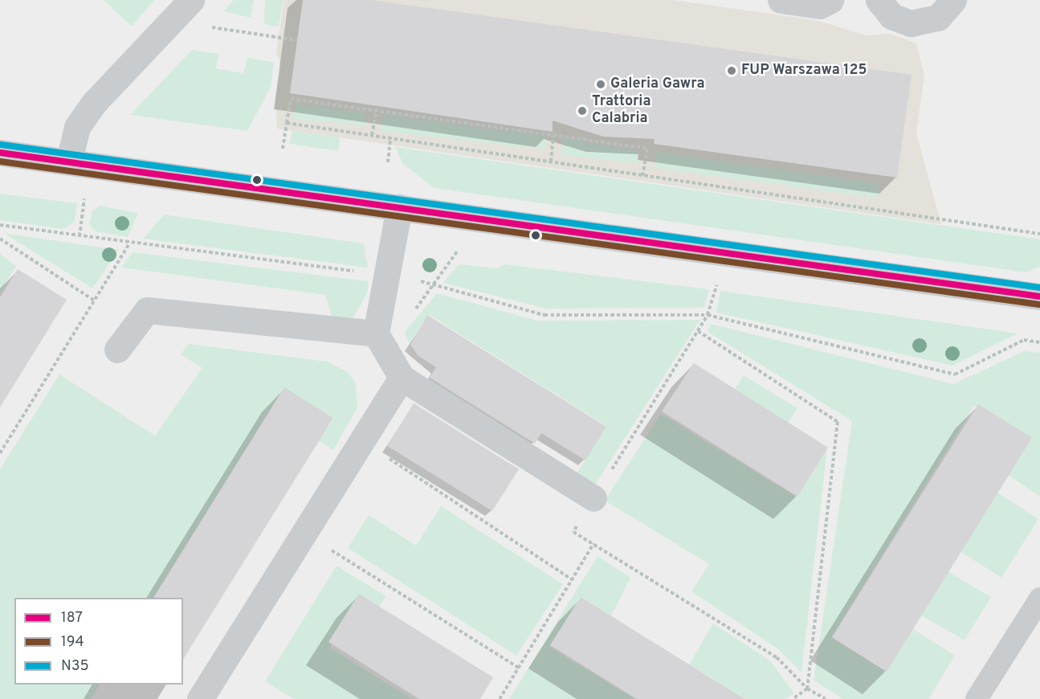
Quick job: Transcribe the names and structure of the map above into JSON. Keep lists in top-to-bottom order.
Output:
{
  "places": ["FUP Warszawa 125", "Galeria Gawra", "Trattoria Calabria"],
  "lines": ["transit line N35", "transit line 187", "transit line 194"],
  "legend": ["187", "194", "N35"]
}
